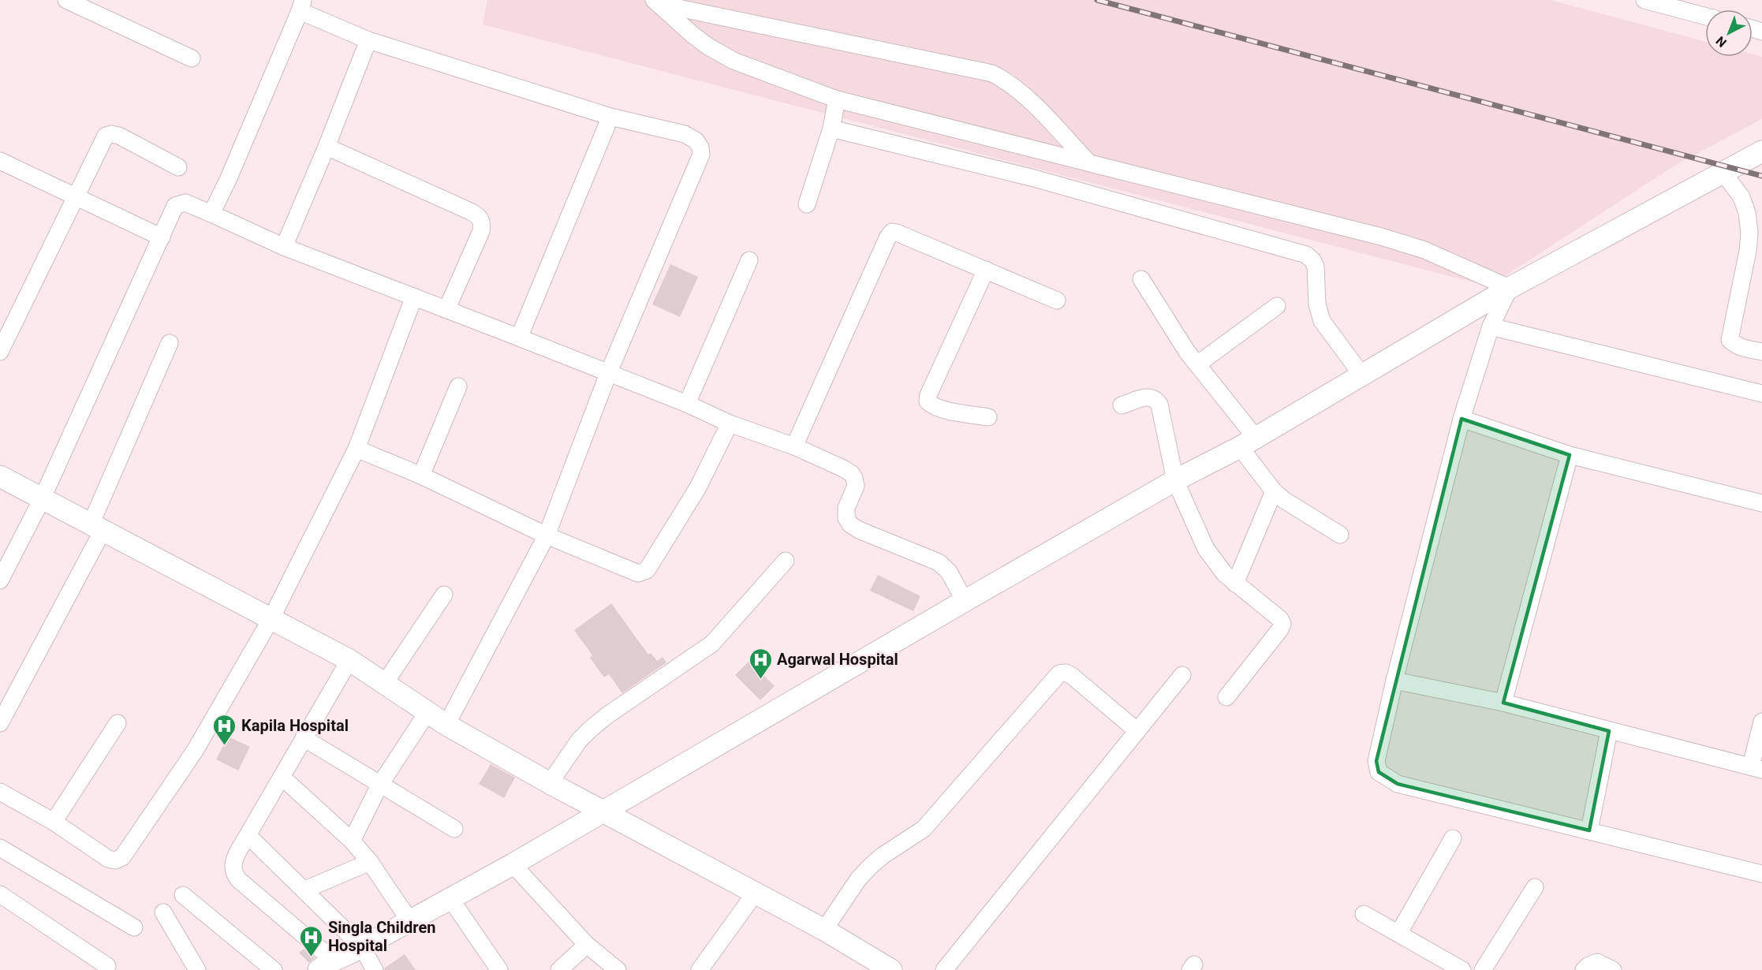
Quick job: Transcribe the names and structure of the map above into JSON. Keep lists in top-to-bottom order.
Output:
{
  "places": {
    "hospital": ["Agarwal Hospital", "Kapila Hospital", "Singla Children Hospital"]
  },
  "north": "bottom left"
}
